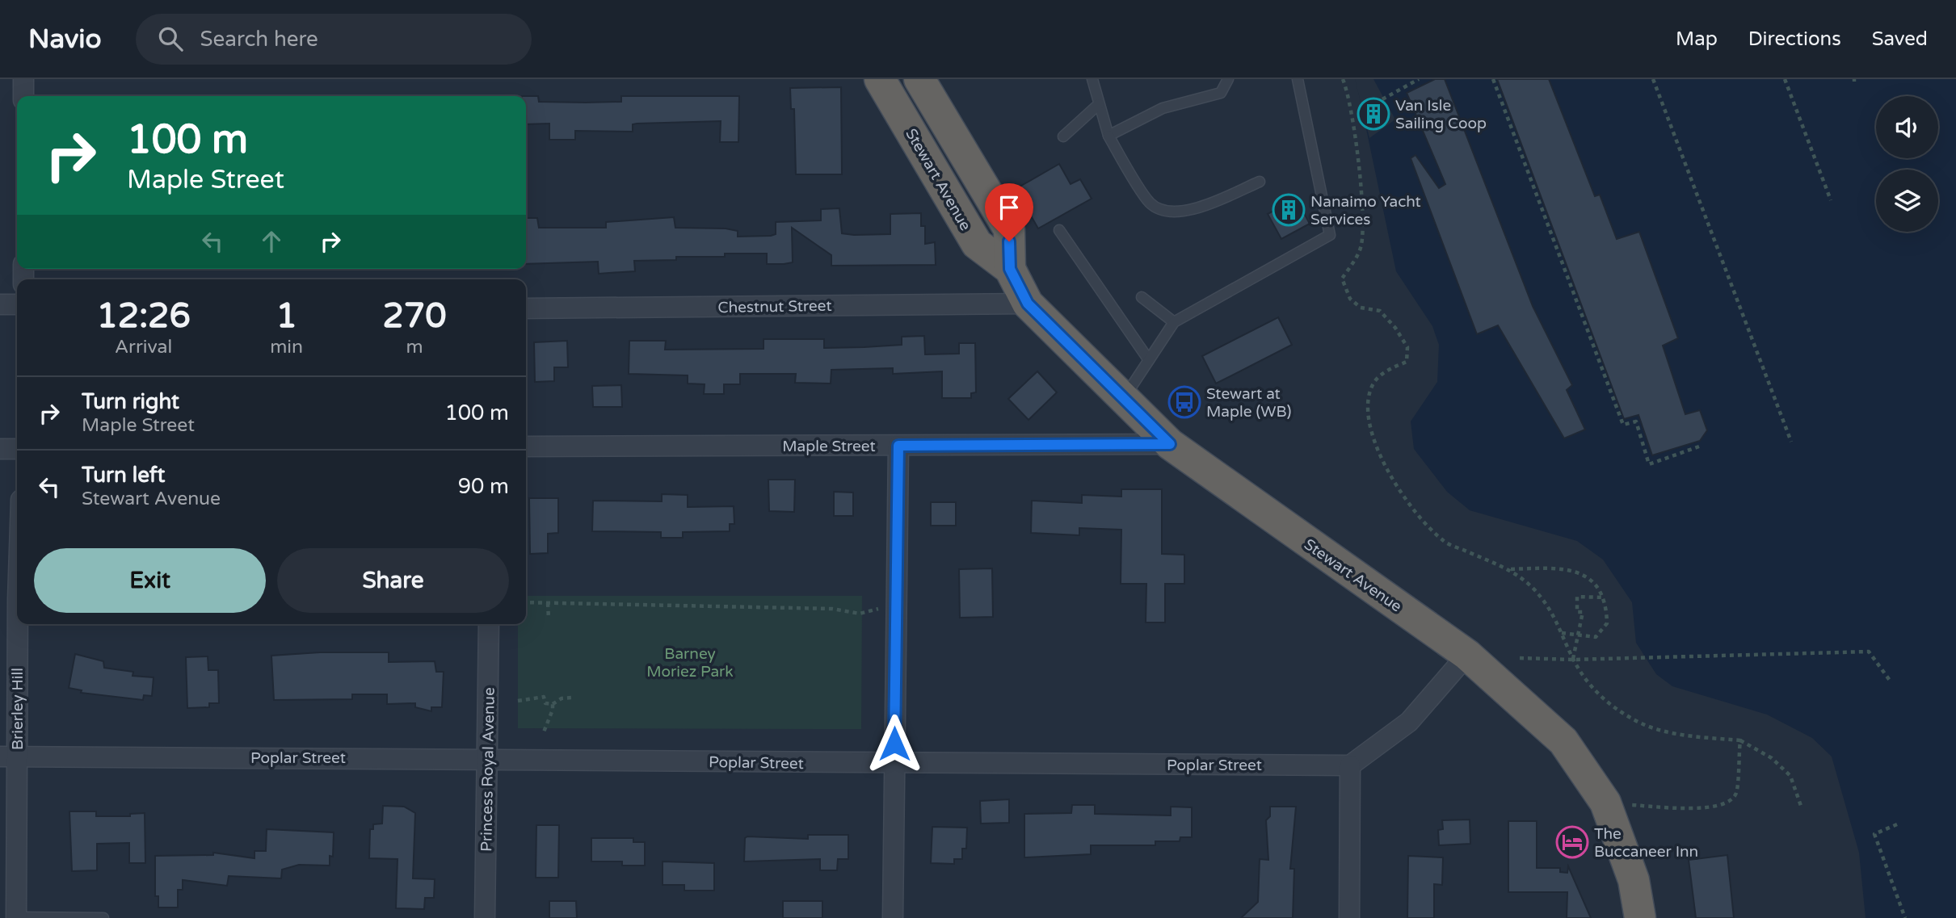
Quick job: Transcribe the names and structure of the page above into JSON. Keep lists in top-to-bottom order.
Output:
{
  "streets": {
    "highway": ["Stewart Avenue"],
    "street": [
      "Chestnut Street",
      "Maple Street",
      "Brierley Hill",
      "Poplar Street",
      "Princess Royal Avenue"
    ]
  },
  "crossings": [
    ["Stewart Avenue", "Chestnut Street"],
    ["Stewart Avenue", "Maple Street"],
    ["Brierley Hill", "Poplar Street"],
    ["Poplar Street", "Princess Royal Avenue"]
  ],
  "parks": ["Barney Moriez Park"],
  "places": {
    "building": ["Van Isle Sailing Coop", "Nanaimo Yacht Services"],
    "bus stop": ["Stewart at Maple (WB)"],
    "hotel": ["The Buccaneer Inn"]
  },
  "page": {
    "header": "Navio",
    "search": "Search here",
    "nav": ["Map", "Directions", "Saved"],
    "turn": ["100 m", "Maple Street"],
    "eta": [
      "12:26",
      "Arrival",
      "1",
      "min",
      "270",
      "m"
    ],
    "list": [
      {
        "name": "Turn right",
        "note": "Maple Street",
        "value": "100 m"
      },
      {
        "name": "Turn left",
        "note": "Stewart Avenue",
        "value": "90 m"
      }
    ],
    "buttons": ["Exit", "Share"]
  }
}
